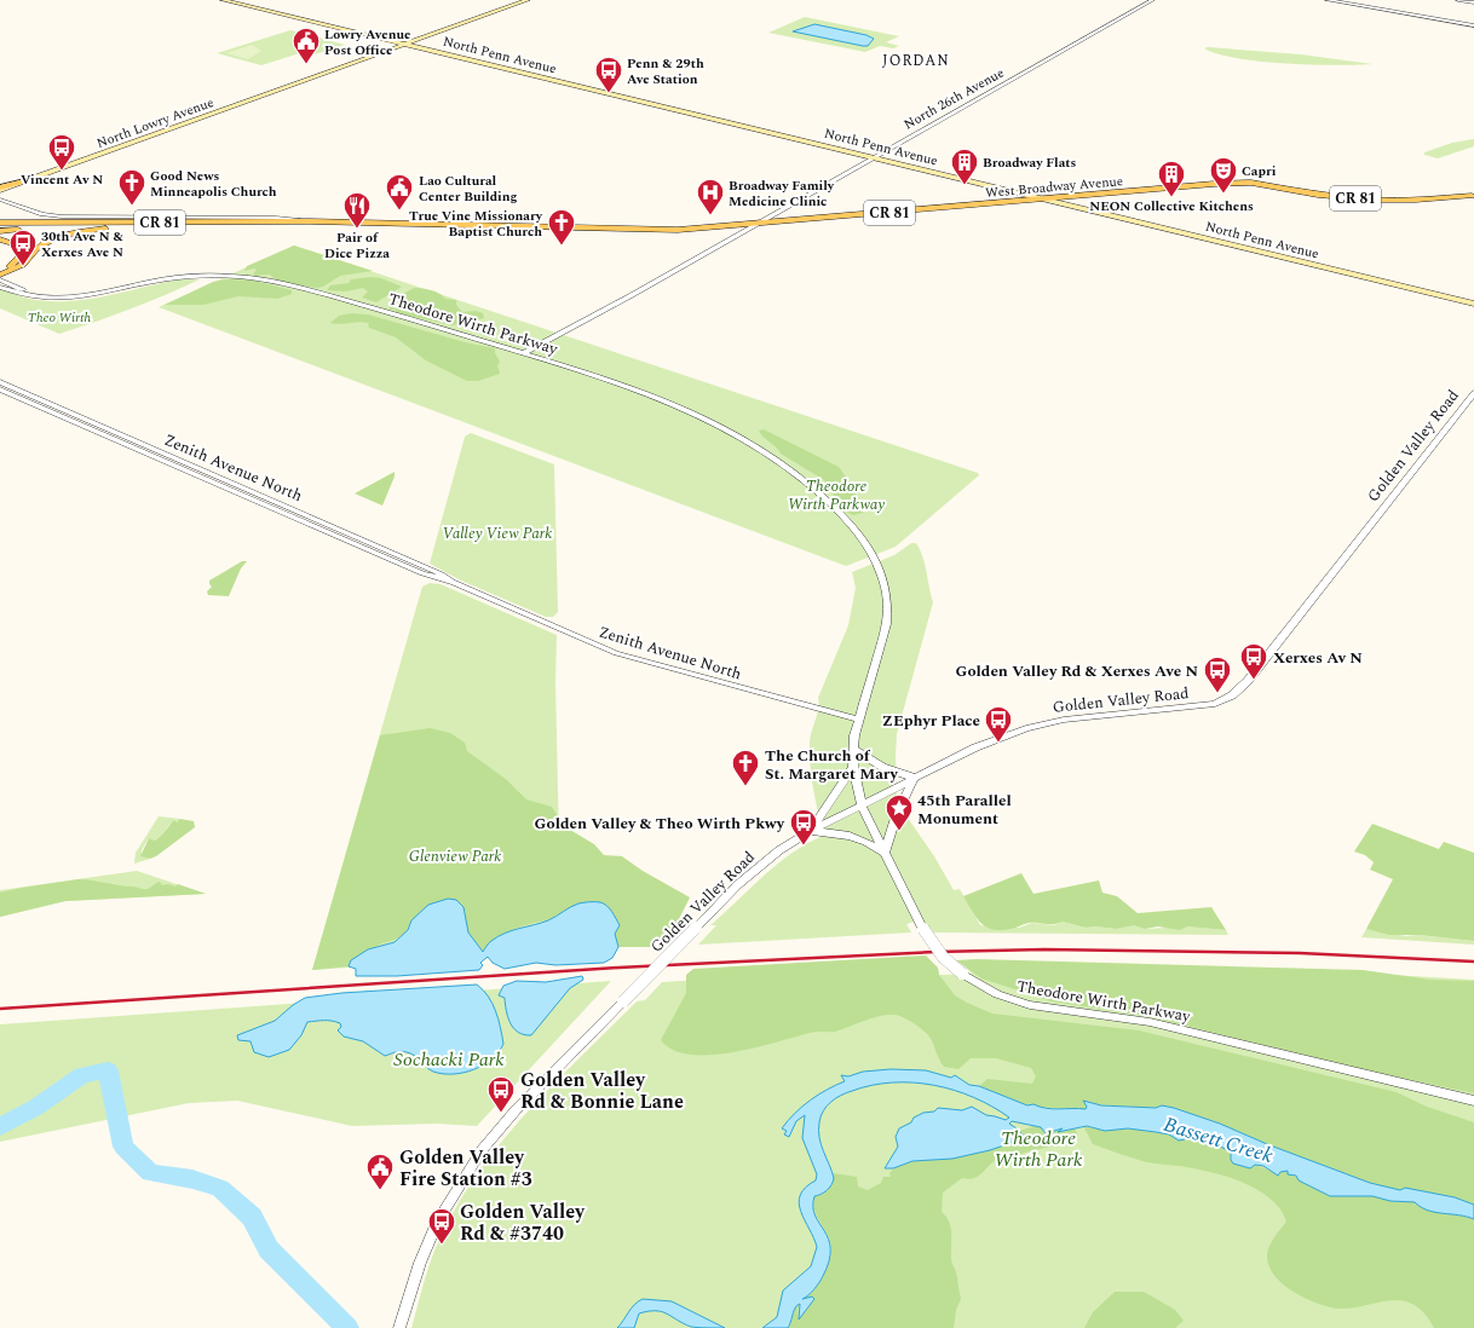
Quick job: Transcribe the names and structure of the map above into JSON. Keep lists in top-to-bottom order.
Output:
{
  "streets": {
    "main road": [
      "North Penn Avenue",
      "North Lowry Avenue",
      "West Broadway Avenue",
      "CR 81"
    ],
    "street": [
      "North 26th Avenue",
      "Theodore Wirth Parkway",
      "Golden Valley Road",
      "Zenith Avenue North"
    ]
  },
  "crossings": [
    ["North Penn Avenue", "North 26th Avenue"],
    ["North Penn Avenue", "North Lowry Avenue"],
    ["North Penn Avenue", "West Broadway Avenue"],
    ["North 26th Avenue", "West Broadway Avenue"],
    ["North 26th Avenue", "Theodore Wirth Parkway"],
    ["Theodore Wirth Parkway", "Golden Valley Road"],
    ["Theodore Wirth Parkway", "Zenith Avenue North"]
  ],
  "districts": ["JORDAN"],
  "water": ["Bassett Creek"],
  "parks": [
    "Theo Wirth",
    "Theodore Wirth Parkway",
    "Valley View Park",
    "Glenview Park",
    "Sochacki Park",
    "Theodore Wirth Park"
  ],
  "places": {
    "public building": ["Lowry Avenue Post Office", "Lao Cultural Center Building", "Golden Valley Fire Station #3"],
    "bus stop": [
      "Penn & 29th Ave Station",
      "Vincent Av N",
      "30th Ave N & Xerxes Ave N",
      "Xerxes Av N",
      "Golden Valley Rd & Xerxes Ave N",
      "ZEphyr Place",
      "Golden Valley & Theo Wirth Pkwy",
      "Golden Valley Rd & Bonnie Lane",
      "Golden Valley Rd & #3740"
    ],
    "building": ["Broadway Flats", "NEON Collective Kitchens"],
    "theatre": ["Capri"],
    "church": ["Good News Minneapolis Church", "True Vine Missionary Baptist Church", "The Church of St. Margaret Mary"],
    "hospital": ["Broadway Family Medicine Clinic"],
    "restaurant": ["Pair of Dice Pizza"],
    "place": ["45th Parallel Monument"]
  }
}
